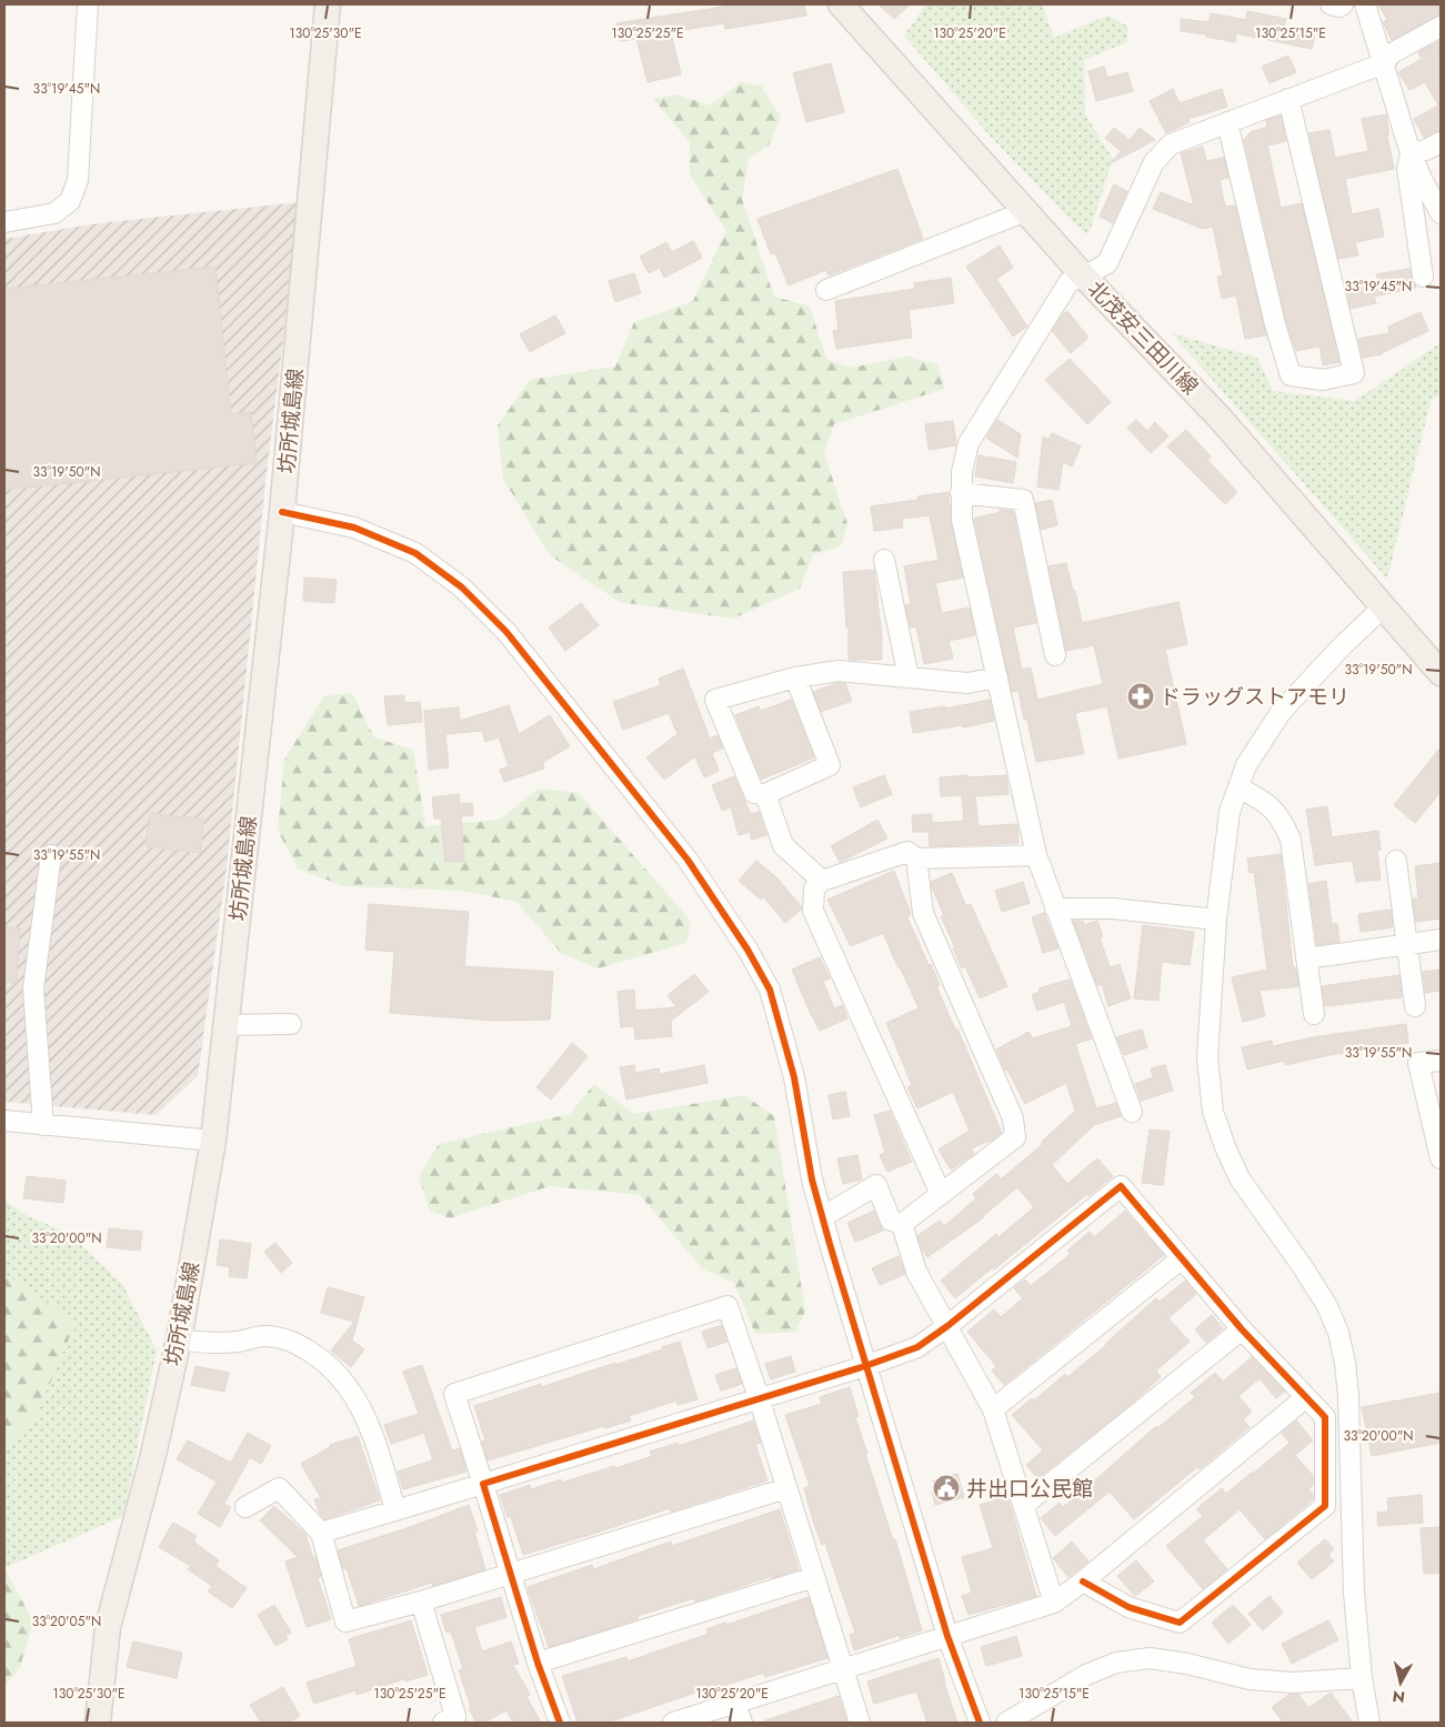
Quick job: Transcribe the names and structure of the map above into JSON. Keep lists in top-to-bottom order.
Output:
{
  "streets": {
    "main road": ["北茂安三田川線", "坊所城島線"]
  },
  "places": {
    "pharmacy": ["ドラッグストアモリ"],
    "public building": ["井出口公民館"]
  },
  "north": "bottom",
  "coordinates": [
    "130°25'30\"E",
    "130°25'25\"E",
    "130°25'20\"E",
    "130°25'15\"E",
    "33°19'45\"N",
    "33°19'50\"N",
    "33°19'55\"N",
    "33°20'00\"N",
    "33°20'05\"N"
  ]
}
